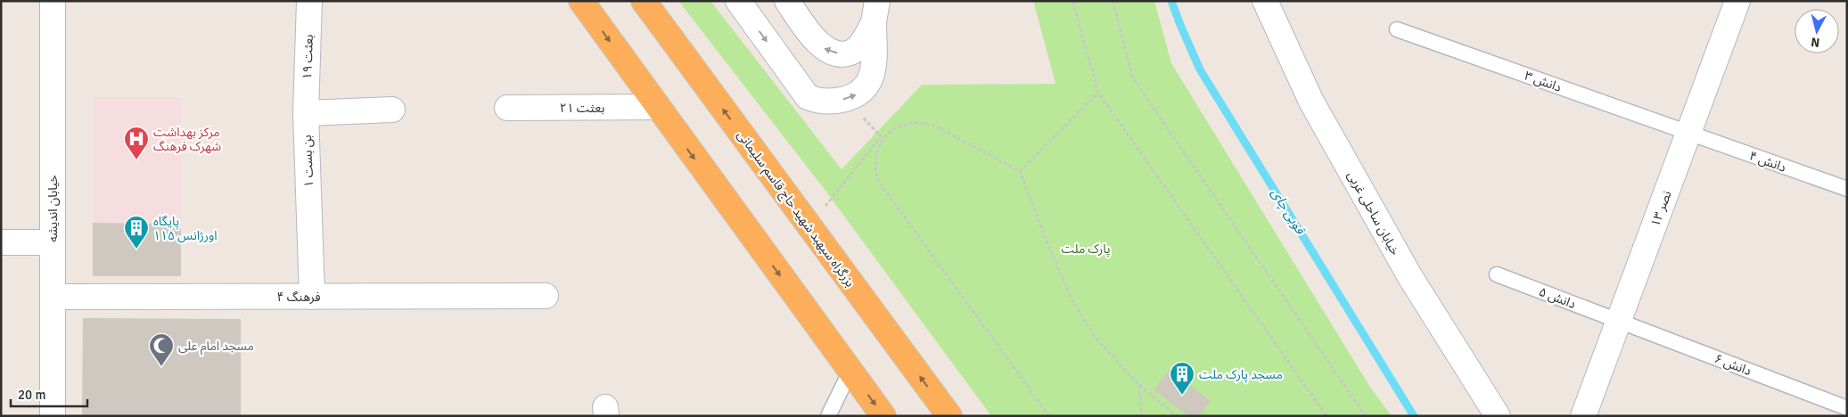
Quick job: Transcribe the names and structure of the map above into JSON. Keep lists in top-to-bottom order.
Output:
{
  "streets": {
    "highway": ["بزرگراه سپهبد شهید حاج قاسم سلیمانی"],
    "street": [
      "بعثت ۱۹",
      "بعثت ۲۱",
      "بن بست ۱",
      "خیابان اندیشه",
      "نصر ۱۳",
      "خیابان ساحلی غربی",
      "فرهنگ ۴"
    ],
    "lane": [
      "دانش ۳",
      "دانش ۴",
      "دانش ۵",
      "دانش ۶"
    ]
  },
  "crossings": [
    ["بعثت ۱۹", "بن بست ۱"],
    ["دانش ۳", "دانش ۴"],
    ["دانش ۳", "نصر ۱۳"],
    ["بن بست ۱", "فرهنگ ۴"],
    ["دانش ۴", "نصر ۱۳"],
    ["خیابان اندیشه", "فرهنگ ۴"],
    ["نصر ۱۳", "دانش ۵"],
    ["نصر ۱۳", "دانش ۶"],
    ["دانش ۵", "دانش ۶"]
  ],
  "water": ["قوبی چای"],
  "parks": ["پارک ملت"],
  "places": {
    "hospital": ["مرکز بهداشت شهرک فرهنگ"],
    "building": ["پایگاه اورژانس ۱۱۵", "مسجد پارک ملت"],
    "mosque": ["مسجد امام علی"]
  },
  "scale_bar": "20 m",
  "north": "bottom"
}
